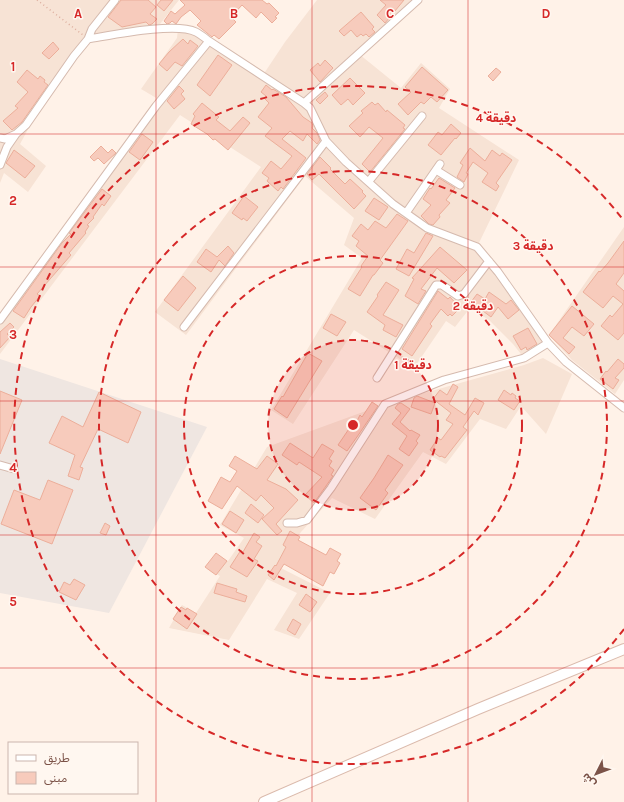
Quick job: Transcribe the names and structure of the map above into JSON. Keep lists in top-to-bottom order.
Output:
{
  "legend": ["طريق", "مبنى"],
  "north": "bottom left",
  "grid": {
    "columns": [
      "A",
      "B",
      "C",
      "D"
    ],
    "rows": [
      "1",
      "2",
      "3",
      "4",
      "5"
    ]
  },
  "rings": [
    "4 دقيقة",
    "3 دقيقة",
    "2 دقيقة",
    "1 دقيقة"
  ]
}
